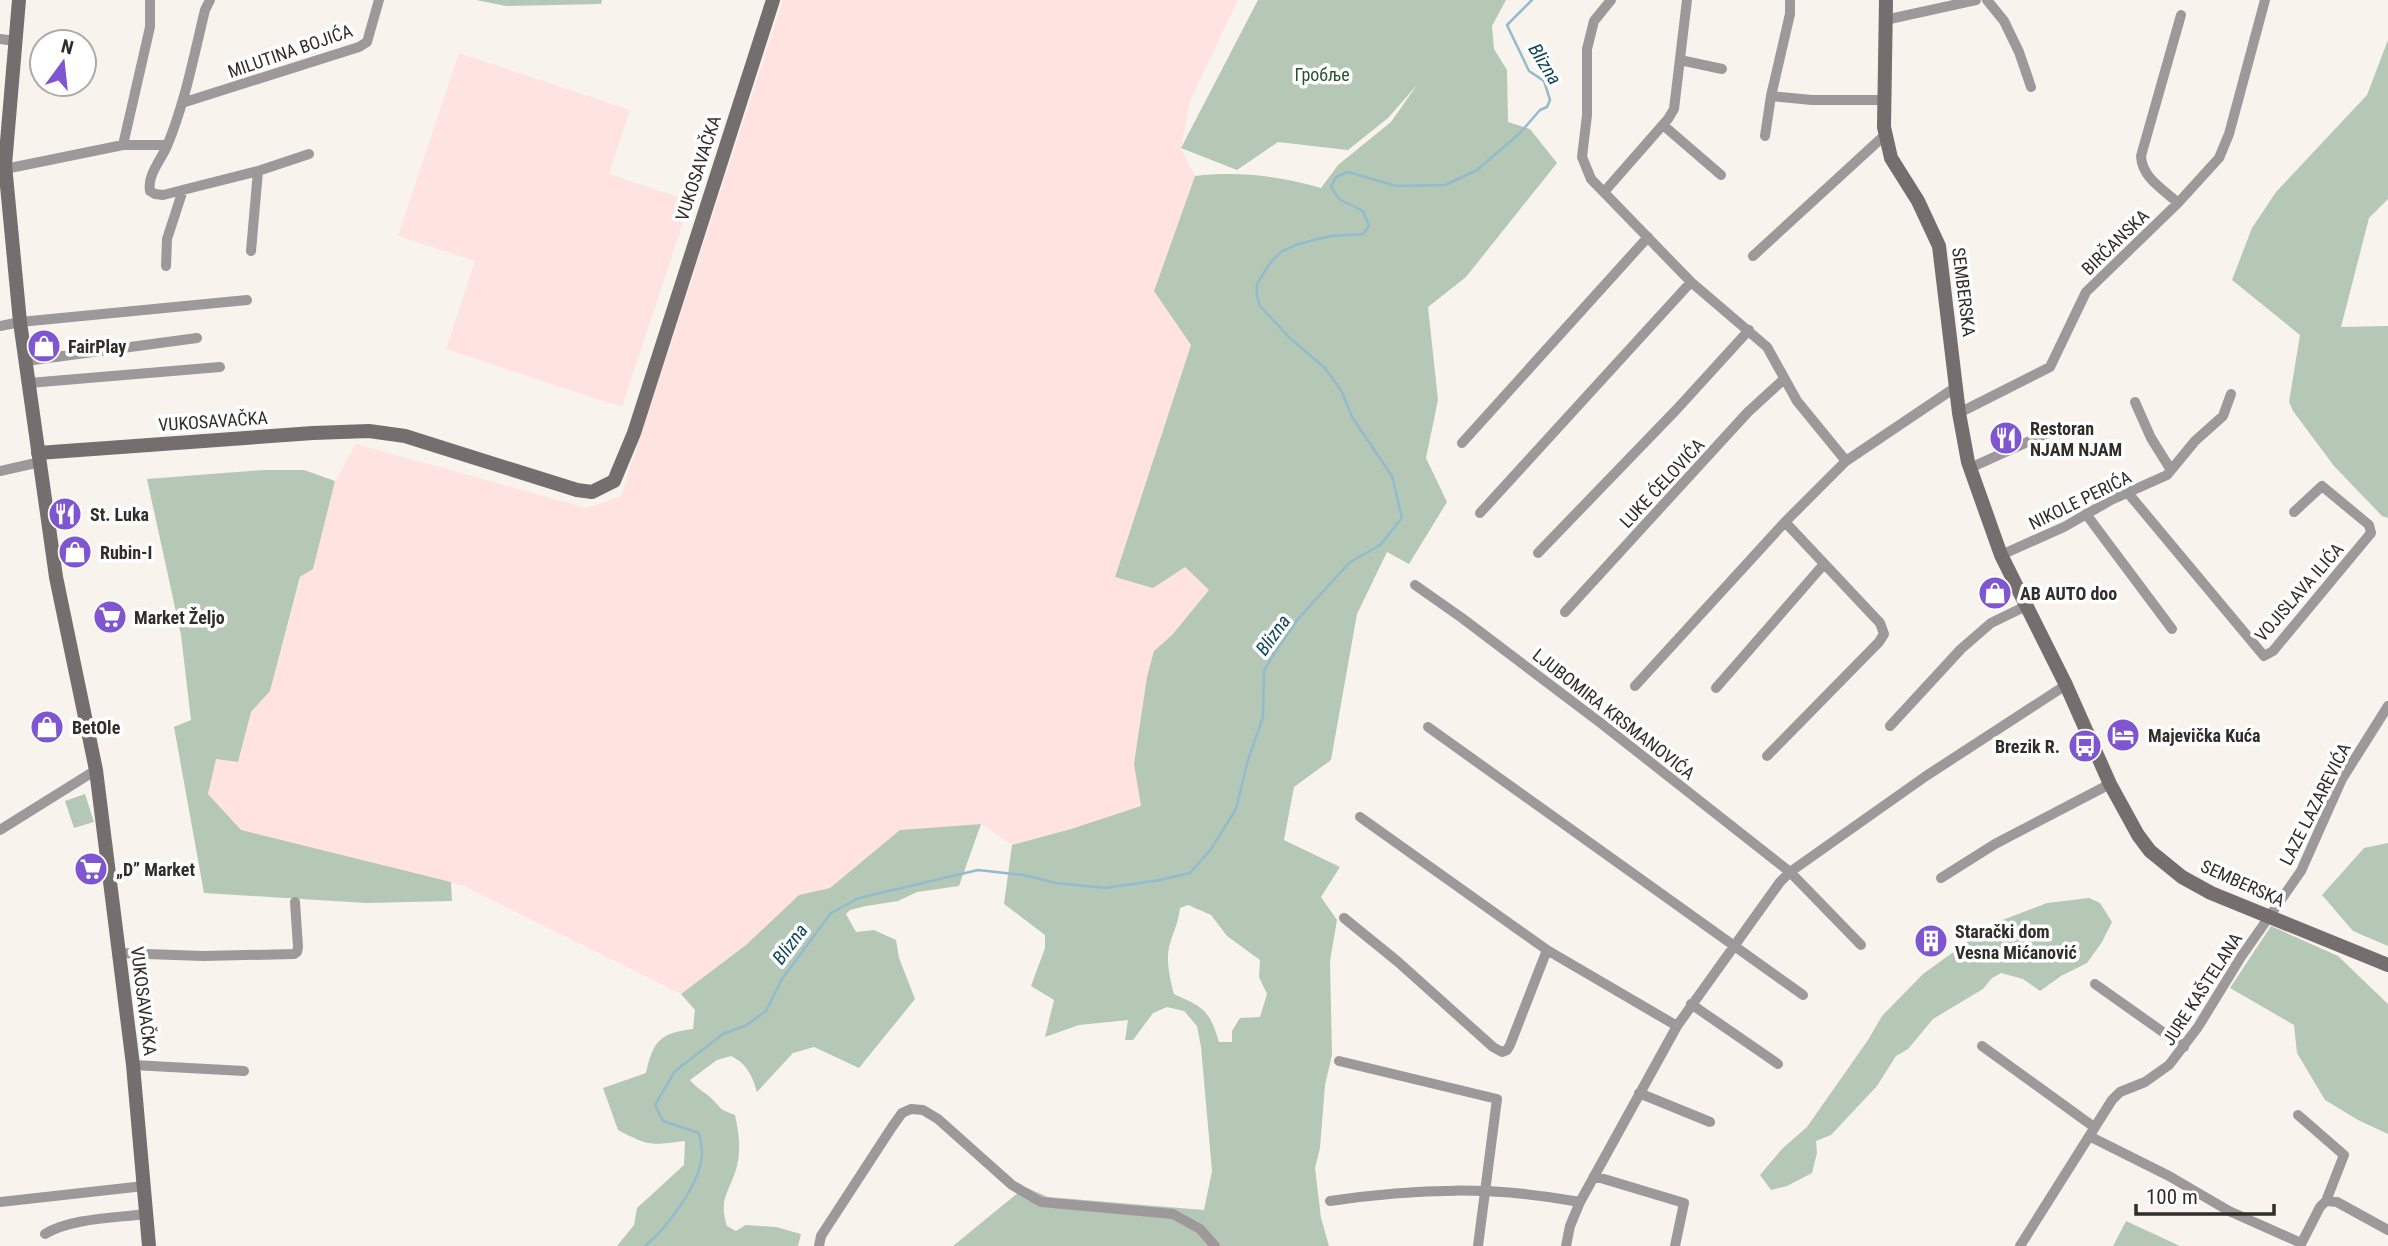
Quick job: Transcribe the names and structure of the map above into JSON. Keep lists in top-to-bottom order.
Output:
{
  "streets": {
    "main road": ["VUKOSAVAČKA", "SEMBERSKA"],
    "street": [
      "MILUTINA BOJIĆA",
      "BIRČANSKA",
      "LUKE ĆELOVIĆA",
      "NIKOLE PERIĆA",
      "VOJISLAVA ILIĆA",
      "LJUBOMIRA KRSMANOVIĆA",
      "LAZE LAZAREVIĆA",
      "JURE KAŠTELANA"
    ]
  },
  "crossings": [
    ["BIRČANSKA", "SEMBERSKA"],
    ["SEMBERSKA", "NIKOLE PERIĆA"],
    ["SEMBERSKA", "LAZE LAZAREVIĆA"],
    ["SEMBERSKA", "JURE KAŠTELANA"],
    ["NIKOLE PERIĆA", "VOJISLAVA ILIĆA"],
    ["LAZE LAZAREVIĆA", "JURE KAŠTELANA"]
  ],
  "water": ["Blizna"],
  "parks": ["Гробље"],
  "places": {
    "shop": [
      "FairPlay",
      "Rubin-I",
      "AB AUTO doo",
      "BetOle"
    ],
    "restaurant": ["Restoran NJAM NJAM", "St. Luka"],
    "supermarket": ["Market Željo", "„D” Market"],
    "hotel": ["Majevička Kuća"],
    "bus stop": ["Brezik R."],
    "building": ["Starački dom Vesna Mićanović"]
  },
  "scale_bar": "100 m",
  "north": "top"
}
